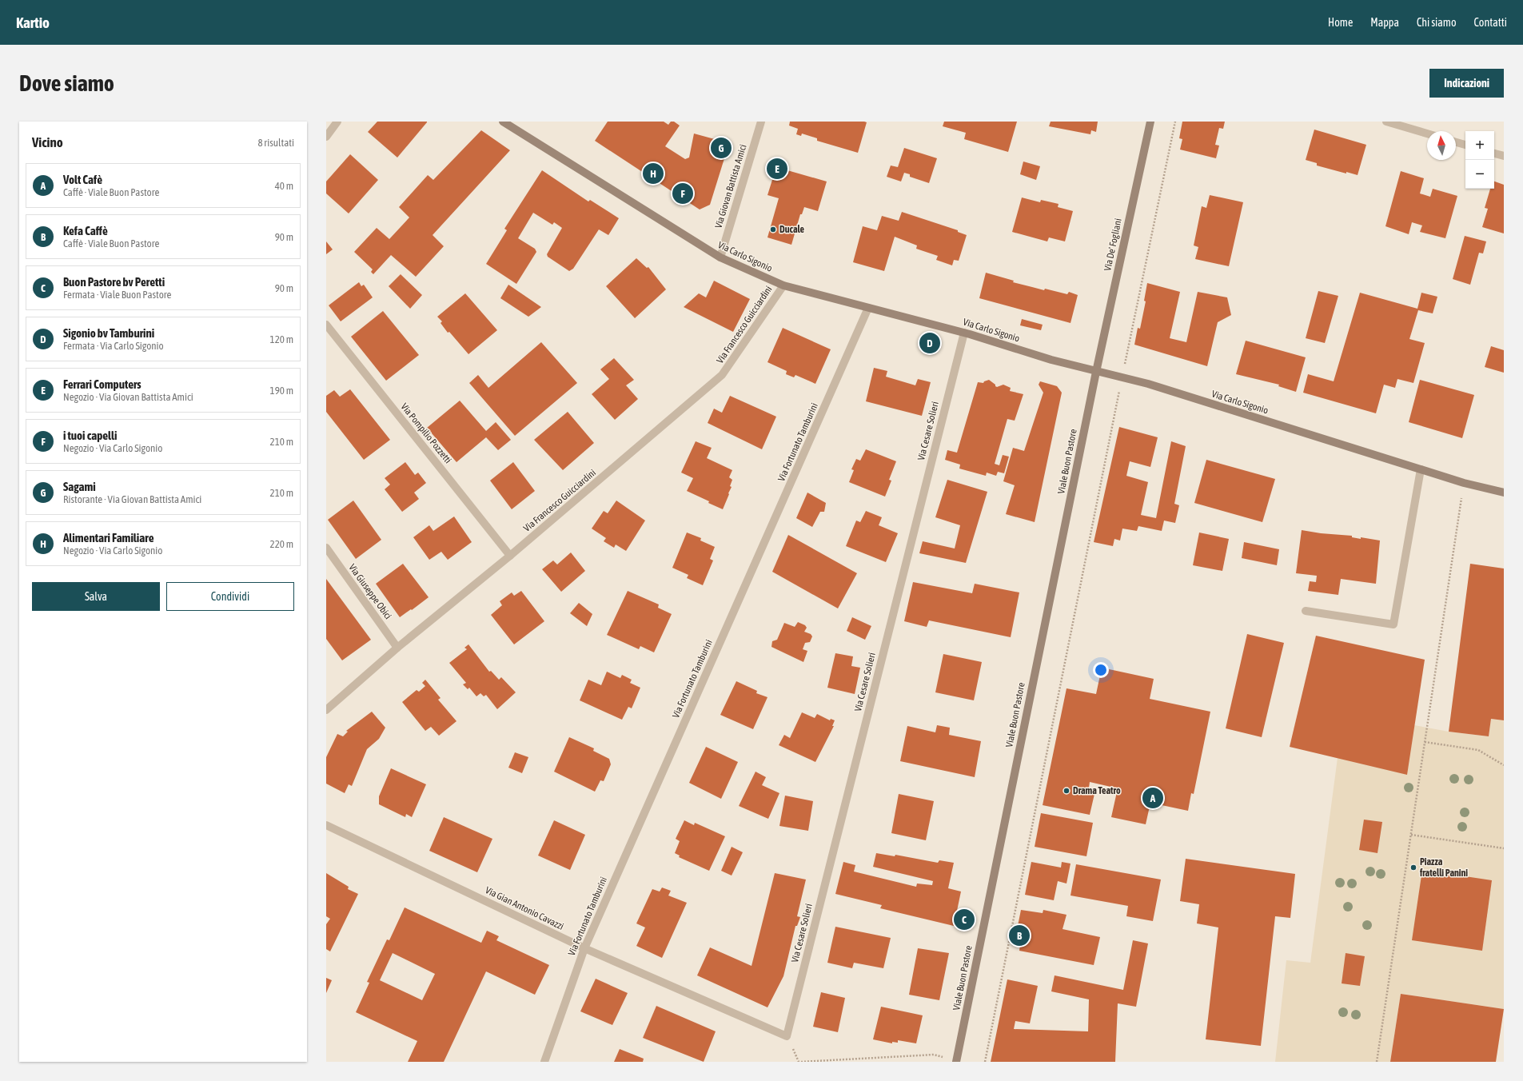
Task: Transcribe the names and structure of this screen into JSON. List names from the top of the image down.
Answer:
{
  "streets": {
    "street": [
      "Via Giovan Battista Amici",
      "Via De' Fogliani",
      "Via Carlo Sigonio",
      "Via Francesco Guicciardini",
      "Via Cesare Solieri",
      "Via Pompilio Pozzetti",
      "Via Fortunato Tamburini",
      "Viale Buon Pastore",
      "Via Giuseppe Obici",
      "Via Gian Antonio Cavazzi"
    ]
  },
  "crossings": [
    ["Via Giovan Battista Amici", "Via Carlo Sigonio"],
    ["Via De' Fogliani", "Via Carlo Sigonio"],
    ["Via De' Fogliani", "Viale Buon Pastore"],
    ["Via Carlo Sigonio", "Via Francesco Guicciardini"],
    ["Via Carlo Sigonio", "Via Cesare Solieri"],
    ["Via Carlo Sigonio", "Via Fortunato Tamburini"],
    ["Via Carlo Sigonio", "Viale Buon Pastore"],
    ["Via Francesco Guicciardini", "Via Pompilio Pozzetti"],
    ["Via Francesco Guicciardini", "Via Giuseppe Obici"],
    ["Via Cesare Solieri", "Via Gian Antonio Cavazzi"],
    ["Via Fortunato Tamburini", "Via Gian Antonio Cavazzi"]
  ],
  "places": ["Ducale", "Drama Teatro", "Piazza fratelli Panini"],
  "north": "top",
  "page": {
    "header": "Kartio",
    "nav": [
      "Home",
      "Mappa",
      "Chi siamo",
      "Contatti"
    ],
    "buttons": [
      "Indicazioni",
      ["Salva", "Condividi"]
    ],
    "title": "Dove siamo",
    "heading": ["Vicino", "8 risultati"],
    "map_buttons": ["+", "−"],
    "pins": [
      "G",
      "E",
      "H",
      "F",
      "D",
      "A",
      "C",
      "B"
    ],
    "list": [
      {
        "mark": "A",
        "name": "Volt Cafè",
        "note": "Caffè · Viale Buon Pastore",
        "value": "40 m"
      },
      {
        "mark": "B",
        "name": "Kefa Caffè",
        "note": "Caffè · Viale Buon Pastore",
        "value": "90 m"
      },
      {
        "mark": "C",
        "name": "Buon Pastore bv Peretti",
        "note": "Fermata · Viale Buon Pastore",
        "value": "90 m"
      },
      {
        "mark": "D",
        "name": "Sigonio bv Tamburini",
        "note": "Fermata · Via Carlo Sigonio",
        "value": "120 m"
      },
      {
        "mark": "E",
        "name": "Ferrari Computers",
        "note": "Negozio · Via Giovan Battista Amici",
        "value": "190 m"
      },
      {
        "mark": "F",
        "name": "i tuoi capelli",
        "note": "Negozio · Via Carlo Sigonio",
        "value": "210 m"
      },
      {
        "mark": "G",
        "name": "Sagami",
        "note": "Ristorante · Via Giovan Battista Amici",
        "value": "210 m"
      },
      {
        "mark": "H",
        "name": "Alimentari Familiare",
        "note": "Negozio · Via Carlo Sigonio",
        "value": "220 m"
      }
    ]
  }
}
